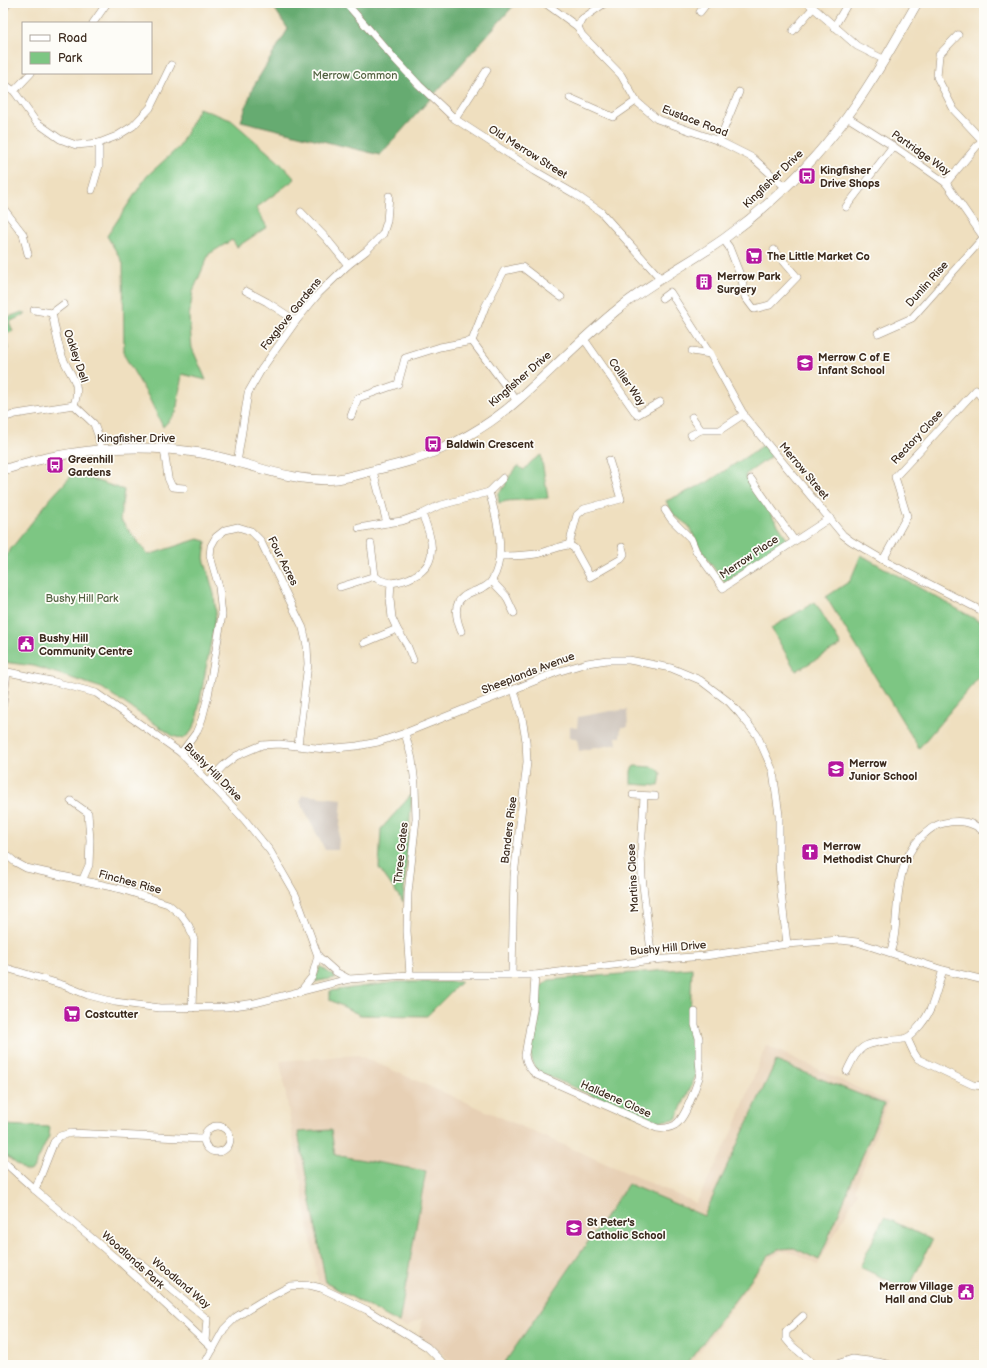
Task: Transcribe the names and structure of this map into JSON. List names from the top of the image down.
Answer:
{
  "streets": {
    "street": [
      "Eustace Road",
      "Old Merrow Street",
      "Partridge Way",
      "Kingfisher Drive",
      "Dunlin Rise",
      "Foxglove Gardens",
      "Oakley Dell",
      "Collier Way",
      "Rectory Close",
      "Merrow Street",
      "Merrow Place",
      "Four Acres",
      "Sheeplands Avenue",
      "Bushy Hill Drive",
      "Banders Rise",
      "Three Gates",
      "Martins Close",
      "Finches Rise",
      "Halldene Close",
      "Woodlands Park",
      "Woodland Way"
    ]
  },
  "crossings": [
    ["Eustace Road", "Kingfisher Drive"],
    ["Old Merrow Street", "Kingfisher Drive"],
    ["Partridge Way", "Kingfisher Drive"],
    ["Partridge Way", "Dunlin Rise"],
    ["Kingfisher Drive", "Foxglove Gardens"],
    ["Kingfisher Drive", "Collier Way"],
    ["Rectory Close", "Merrow Street"],
    ["Merrow Street", "Merrow Place"],
    ["Four Acres", "Sheeplands Avenue"],
    ["Four Acres", "Bushy Hill Drive"],
    ["Sheeplands Avenue", "Bushy Hill Drive"],
    ["Sheeplands Avenue", "Banders Rise"],
    ["Sheeplands Avenue", "Three Gates"],
    ["Bushy Hill Drive", "Banders Rise"],
    ["Bushy Hill Drive", "Three Gates"],
    ["Bushy Hill Drive", "Martins Close"],
    ["Bushy Hill Drive", "Finches Rise"],
    ["Bushy Hill Drive", "Halldene Close"],
    ["Woodlands Park", "Woodland Way"]
  ],
  "parks": ["Merrow Common", "Bushy Hill Park"],
  "places": {
    "bus stop": ["Kingfisher Drive Shops", "Baldwin Crescent", "Greenhill Gardens"],
    "supermarket": ["The Little Market Co", "Costcutter"],
    "building": ["Merrow Park Surgery"],
    "school or university": ["Merrow C of E Infant School", "Merrow Junior School", "St Peter's Catholic School"],
    "public building": ["Bushy Hill Community Centre", "Merrow Village Hall and Club"],
    "church": ["Merrow Methodist Church"]
  },
  "legend": ["Road", "Park"]
}
